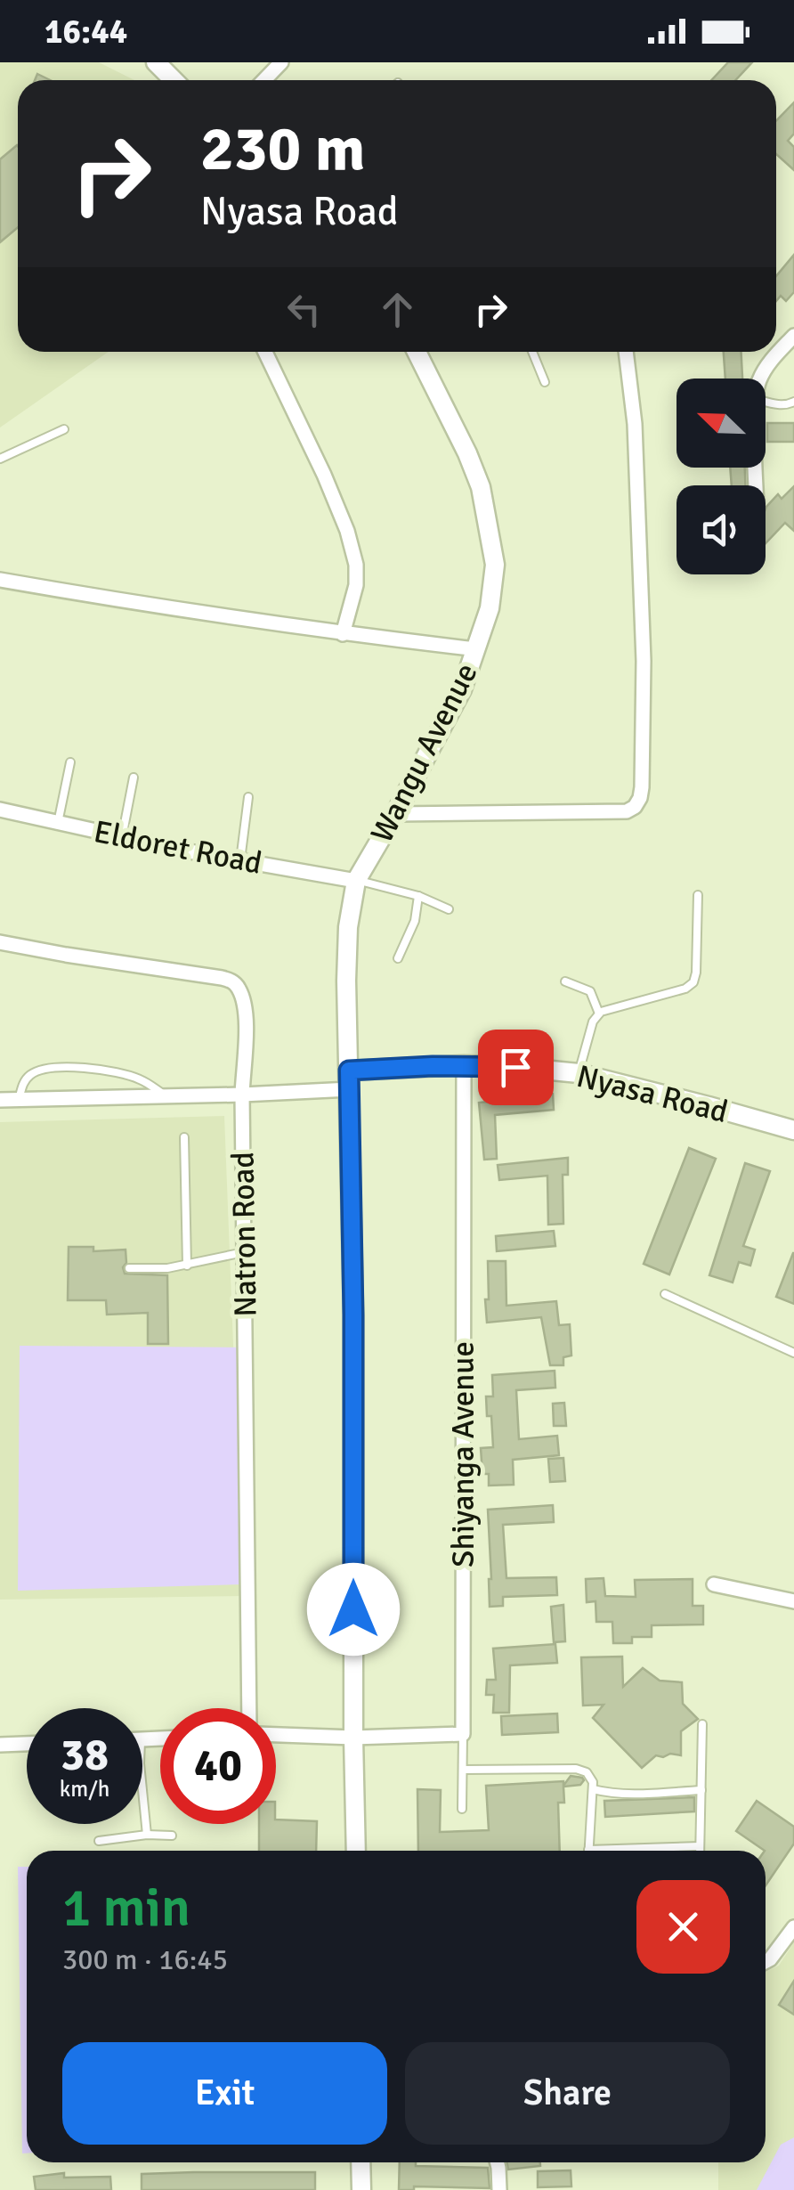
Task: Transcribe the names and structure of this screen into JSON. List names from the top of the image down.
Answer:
{
  "streets": {
    "street": [
      "Wangu Avenue",
      "Eldoret Road",
      "Nyasa Road",
      "Natron Road",
      "Shiyanga Avenue"
    ]
  },
  "crossings": [
    ["Wangu Avenue", "Eldoret Road"],
    ["Wangu Avenue", "Nyasa Road"],
    ["Nyasa Road", "Shiyanga Avenue"]
  ],
  "north": "top left",
  "page": {
    "status": "16:44",
    "turn": ["230 m", "Nyasa Road"],
    "speed": "38 km/h",
    "limit": "40",
    "heading": ["1 min", "300 m · 16:45"],
    "buttons": ["Exit", "Share"]
  }
}
